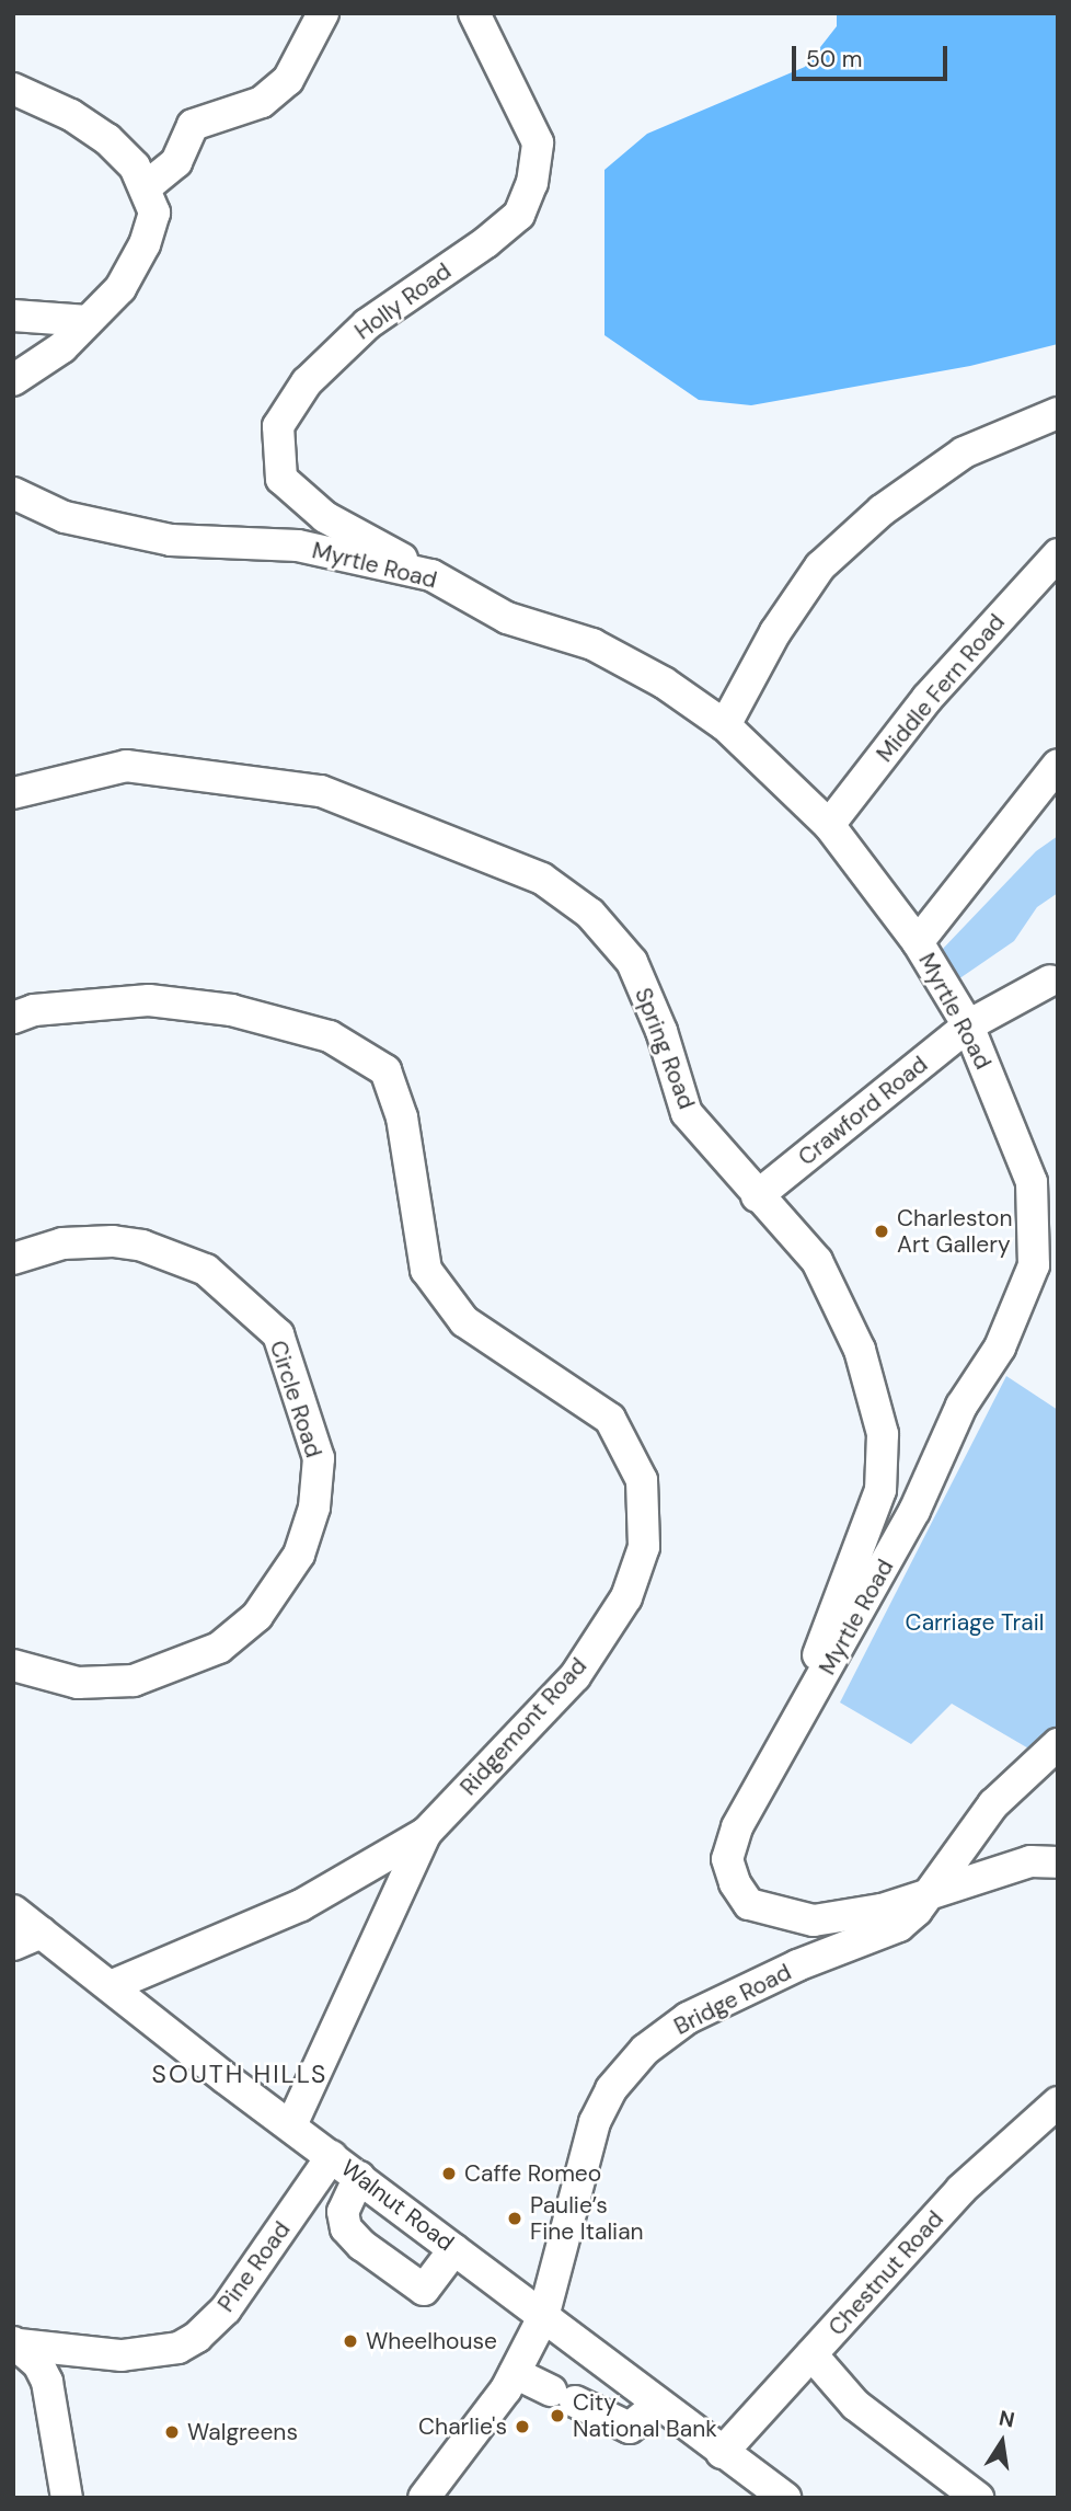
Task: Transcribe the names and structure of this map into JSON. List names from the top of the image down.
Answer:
{
  "streets": {
    "street": [
      "Holly Road",
      "Myrtle Road",
      "Middle Fern Road",
      "Spring Road",
      "Crawford Road",
      "Circle Road",
      "Ridgemont Road",
      "Bridge Road",
      "Walnut Road",
      "Pine Road",
      "Chestnut Road"
    ]
  },
  "crossings": [
    ["Holly Road", "Myrtle Road"],
    ["Myrtle Road", "Middle Fern Road"],
    ["Myrtle Road", "Spring Road"],
    ["Myrtle Road", "Crawford Road"],
    ["Myrtle Road", "Bridge Road"],
    ["Spring Road", "Crawford Road"],
    ["Ridgemont Road", "Walnut Road"],
    ["Bridge Road", "Walnut Road"],
    ["Walnut Road", "Pine Road"],
    ["Walnut Road", "Chestnut Road"]
  ],
  "districts": ["SOUTH HILLS"],
  "parks": ["Carriage Trail"],
  "places": [
    "Charleston Art Gallery",
    "Caffe Romeo",
    "Paulie’s Fine Italian",
    "Wheelhouse",
    "City National Bank",
    "Charlie's",
    "Walgreens"
  ],
  "scale_bar": "50 m",
  "north": "top"
}
